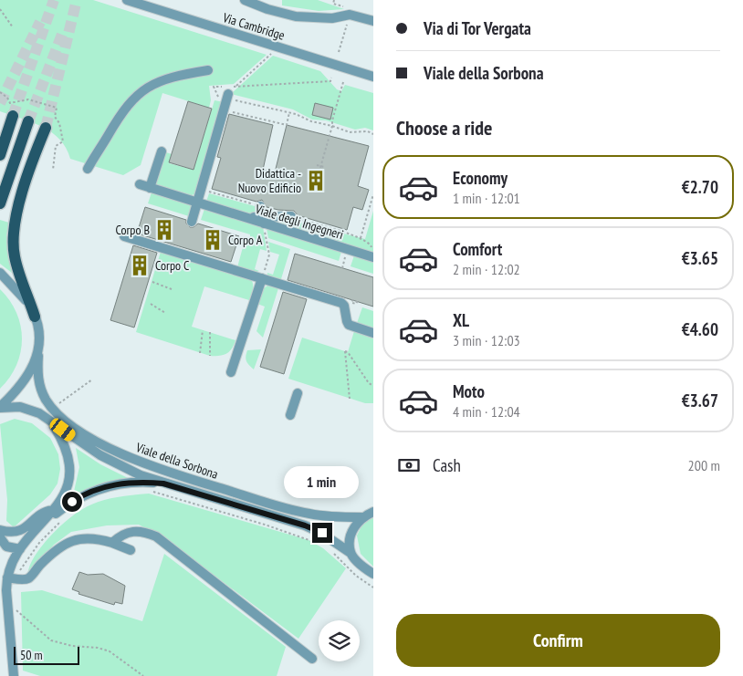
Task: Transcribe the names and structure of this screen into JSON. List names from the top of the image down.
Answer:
{
  "streets": {
    "street": ["Via Cambridge", "Viale degli Ingegneri", "Viale della Sorbona"]
  },
  "places": {
    "building": [
      "Didattica - Nuovo Edificio",
      "Corpo B",
      "Corpo A",
      "Corpo C"
    ]
  },
  "scale_bar": "50 m",
  "page": {
    "banner": ["Via di Tor Vergata", "Viale della Sorbona"],
    "heading": "Choose a ride",
    "list": [
      {
        "name": "Economy",
        "note": "1 min · 12:01",
        "value": "€2.70"
      },
      {
        "name": "Comfort",
        "note": "2 min · 12:02",
        "value": "€3.65"
      },
      {
        "name": "XL",
        "note": "3 min · 12:03",
        "value": "€4.60"
      },
      {
        "name": "Moto",
        "note": "4 min · 12:04",
        "value": "€3.67"
      }
    ],
    "pay": ["Cash", "200 m"],
    "bubble": "1 min",
    "buttons": "Confirm",
    "scale": "50 m"
  }
}
